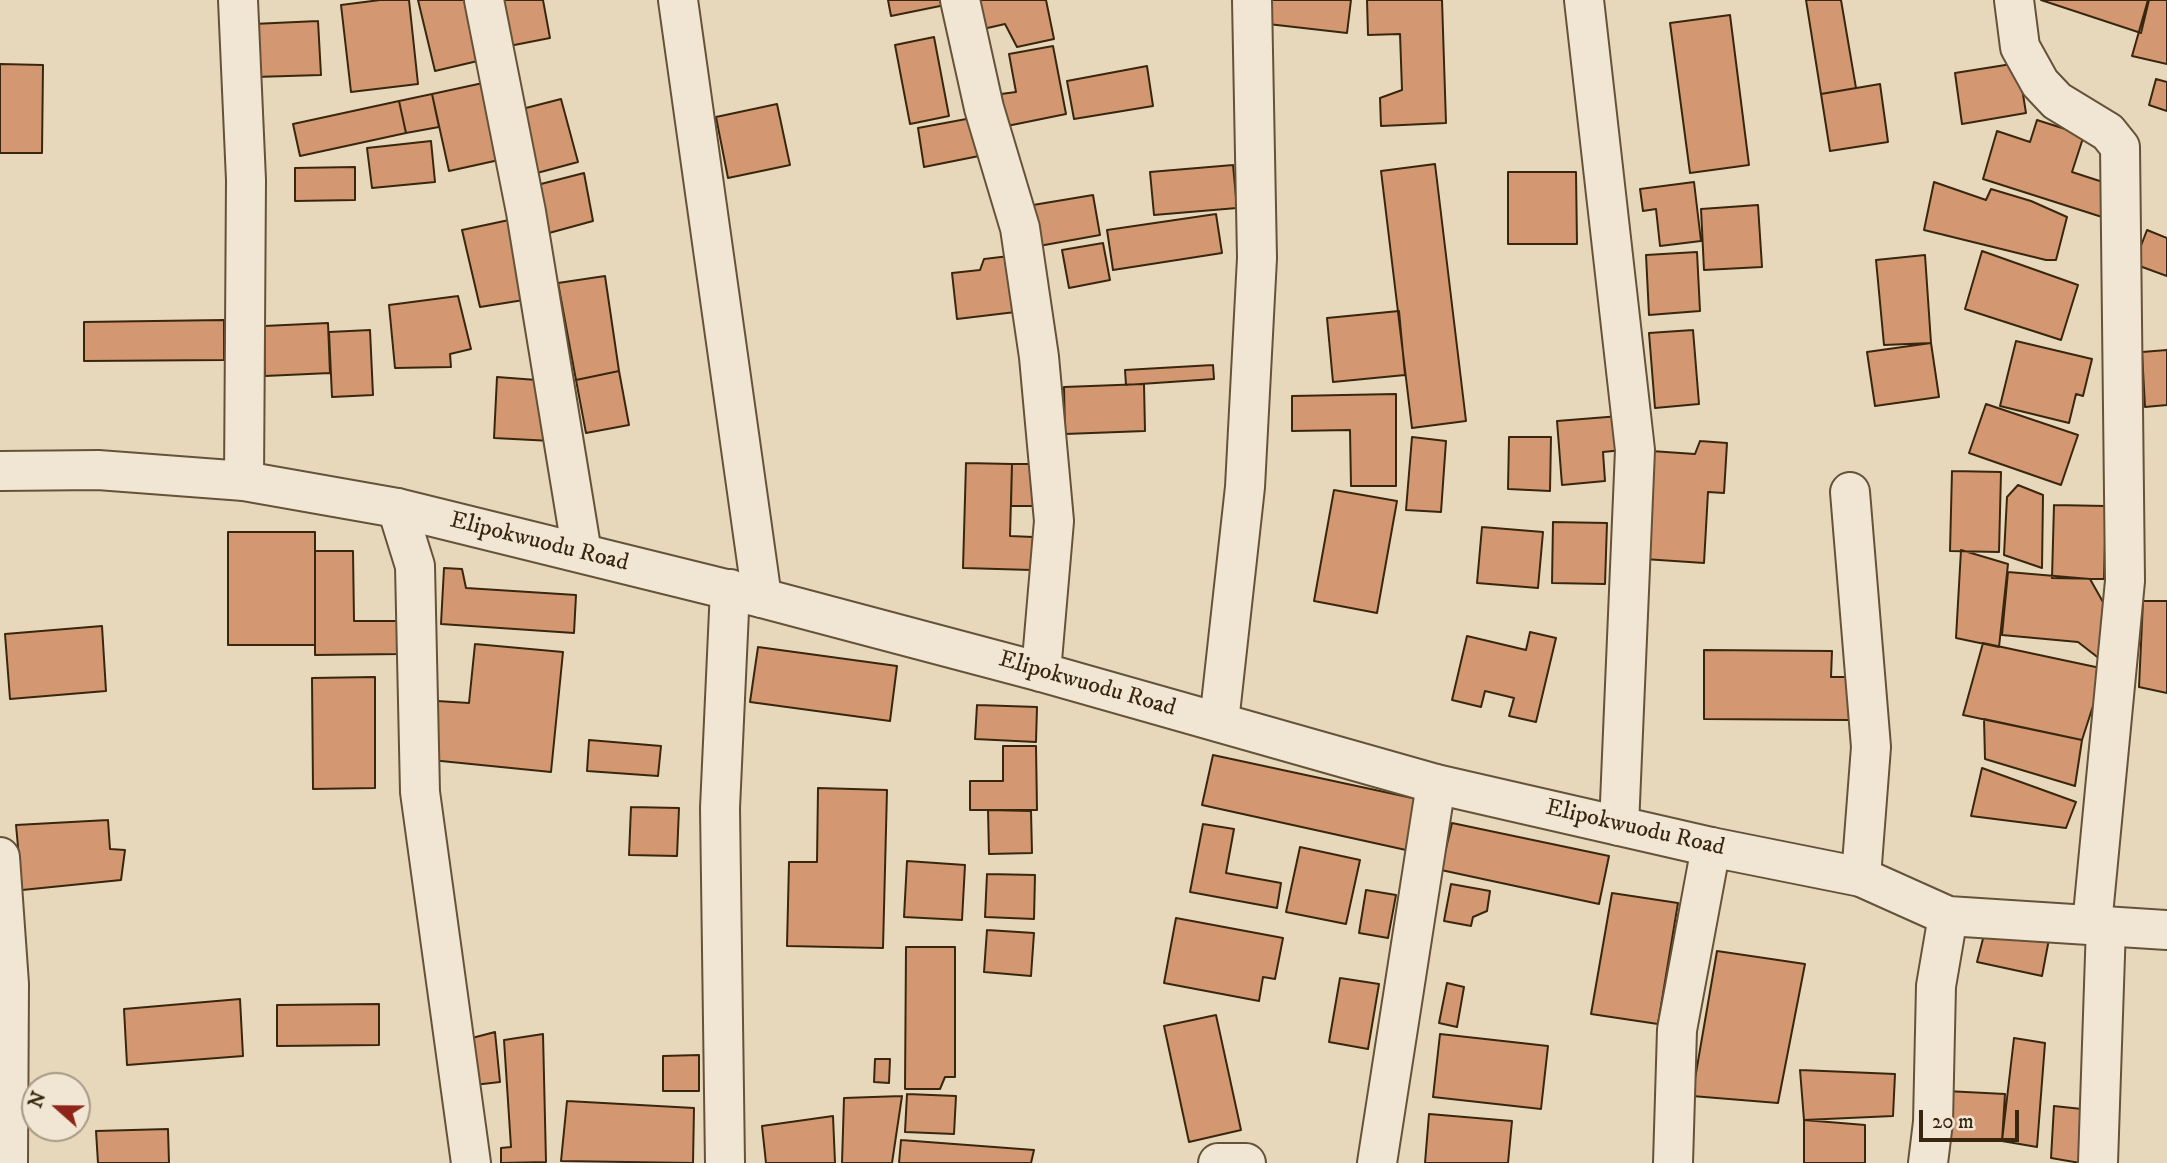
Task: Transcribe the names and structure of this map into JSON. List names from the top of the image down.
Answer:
{
  "streets": {
    "street": ["Elipokwuodu Road"]
  },
  "scale_bar": "20 m",
  "north": "left"
}
